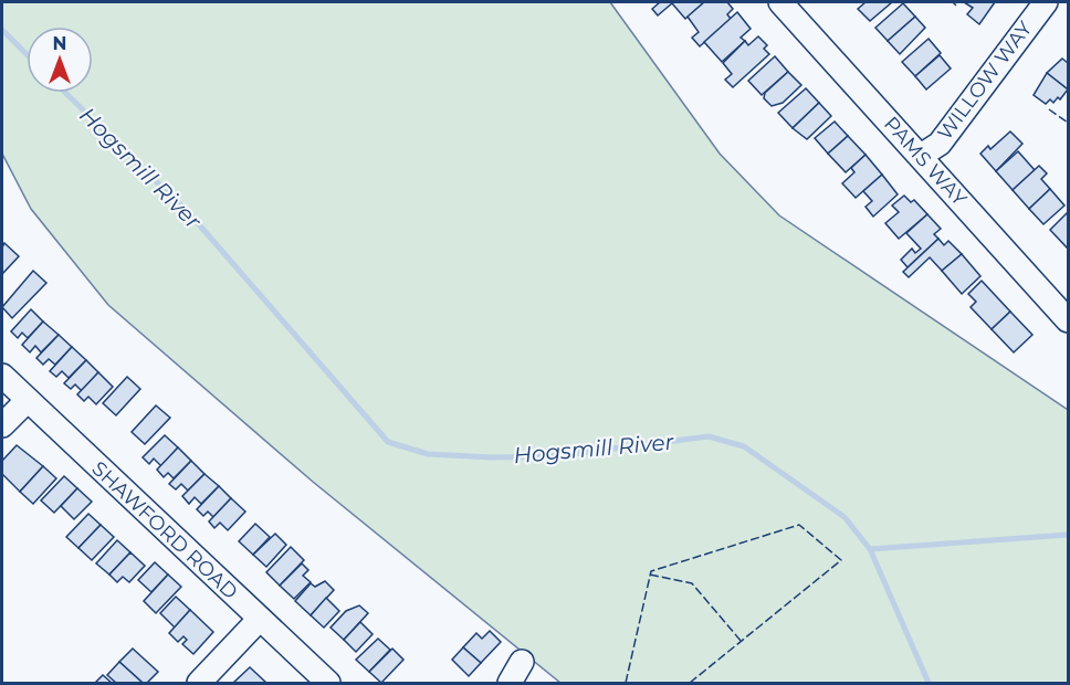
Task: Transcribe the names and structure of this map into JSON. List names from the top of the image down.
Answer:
{
  "streets": {
    "street": ["WILLOW WAY", "PAMS WAY", "SHAWFORD ROAD"]
  },
  "crossings": [
    ["WILLOW WAY", "PAMS WAY"]
  ],
  "water": ["Hogsmill River"],
  "north": "top"
}
